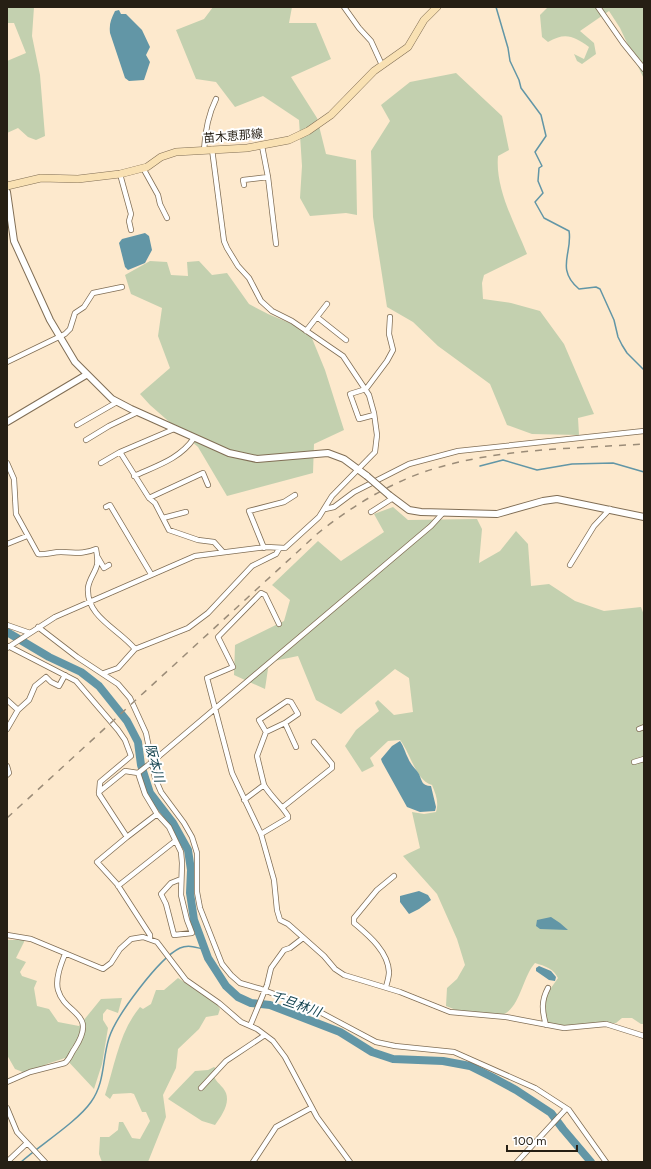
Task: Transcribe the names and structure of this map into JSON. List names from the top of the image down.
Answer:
{
  "streets": {
    "main road": ["苗木恵那線"]
  },
  "water": ["阪本川", "千旦林川"],
  "scale_bar": "100 m"
}
